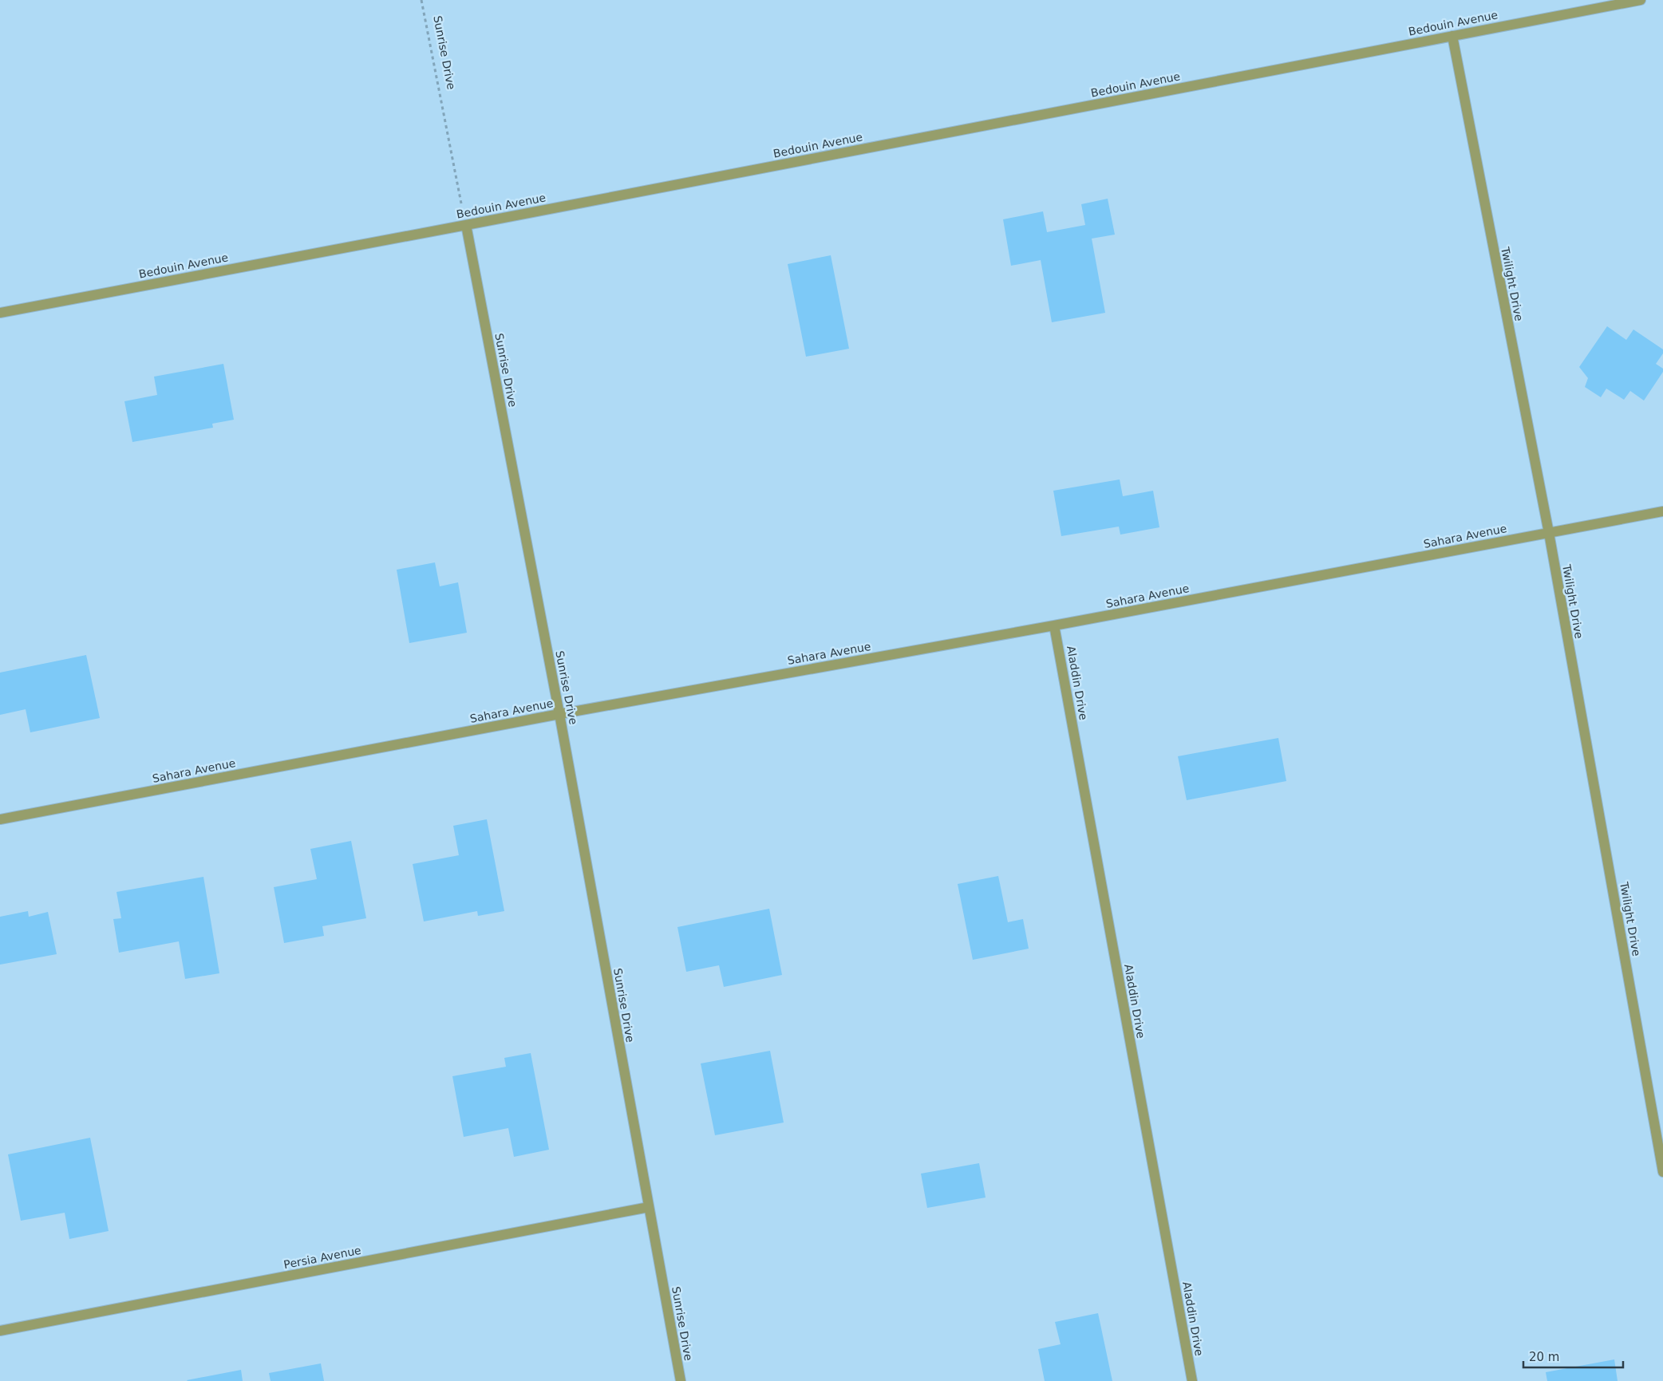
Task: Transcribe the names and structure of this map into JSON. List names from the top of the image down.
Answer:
{
  "streets": {
    "street": [
      "Bedouin Avenue",
      "Sunrise Drive",
      "Twilight Drive",
      "Sahara Avenue",
      "Aladdin Drive",
      "Persia Avenue"
    ]
  },
  "crossings": [
    ["Bedouin Avenue", "Sunrise Drive"],
    ["Bedouin Avenue", "Twilight Drive"],
    ["Sunrise Drive", "Sahara Avenue"],
    ["Sunrise Drive", "Persia Avenue"],
    ["Twilight Drive", "Sahara Avenue"],
    ["Sahara Avenue", "Aladdin Drive"]
  ],
  "scale_bar": "20 m"
}
